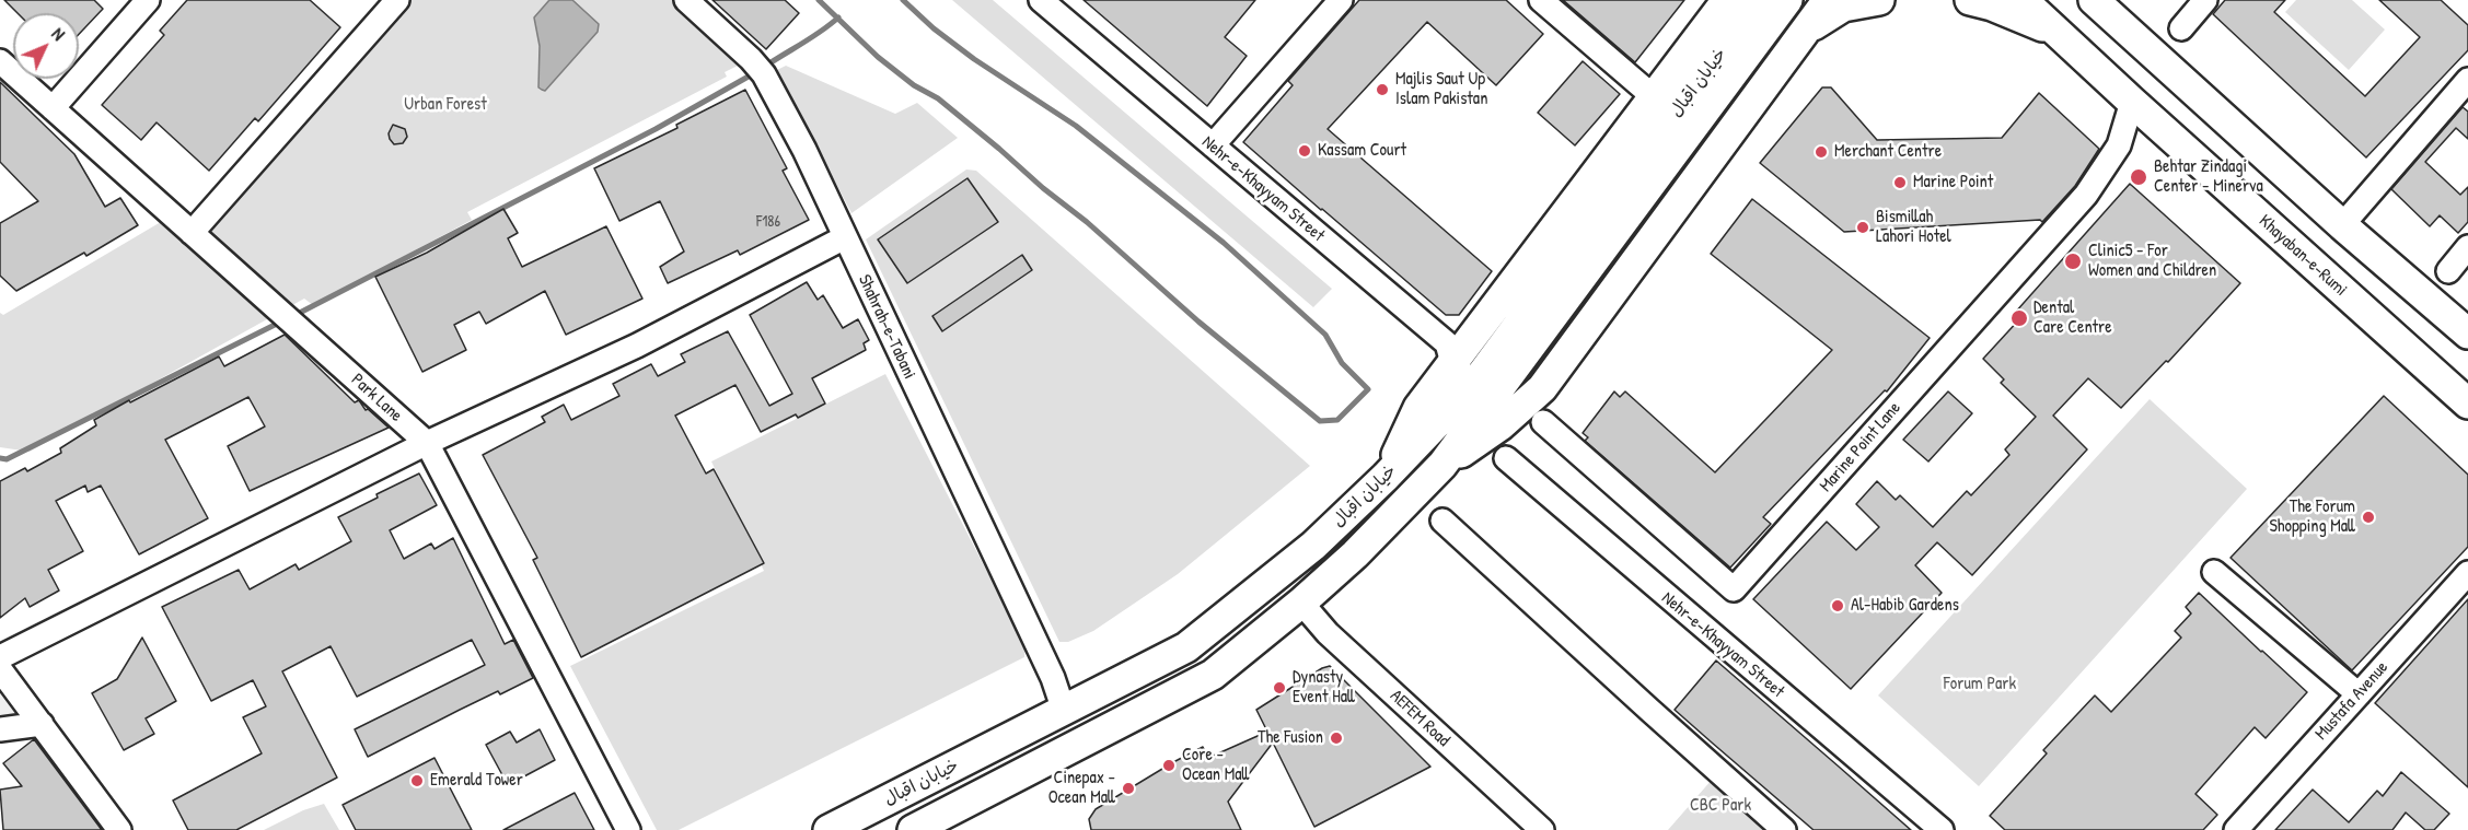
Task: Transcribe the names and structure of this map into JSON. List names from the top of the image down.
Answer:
{
  "streets": {
    "main road": ["خیابان اقبال", "Khayaban-e-Rumi"],
    "street": [
      "Nehr-e-Khayyam Street",
      "Shahrah-e-Tabani",
      "Park Lane",
      "Marine Point Lane",
      "Mustafa Avenue",
      "AEFEM Road"
    ]
  },
  "crossings": [
    ["خیابان اقبال", "Nehr-e-Khayyam Street"],
    ["خیابان اقبال", "Shahrah-e-Tabani"],
    ["خیابان اقبال", "AEFEM Road"],
    ["Khayaban-e-Rumi", "Marine Point Lane"]
  ],
  "parks": ["Urban Forest", "Forum Park", "CBC Park"],
  "places": [
    "Majlis Saut Up Islam Pakistan",
    "Kassam Court",
    "Merchant Centre",
    "Behtar Zindagi Center - Minerva",
    "Marine Point",
    "Bismillah Lahori Hotel",
    "Clinic5 - For Women and Children",
    "Dental Care Centre",
    "The Forum Shopping Mall",
    "Al-Habib Gardens",
    "Dynasty Event Hall",
    "The Fusion",
    "Core - Ocean Mall",
    "Emerald Tower",
    "Cinepax - Ocean Mall"
  ],
  "house_numbers": ["F186"],
  "north": "top right"
}
